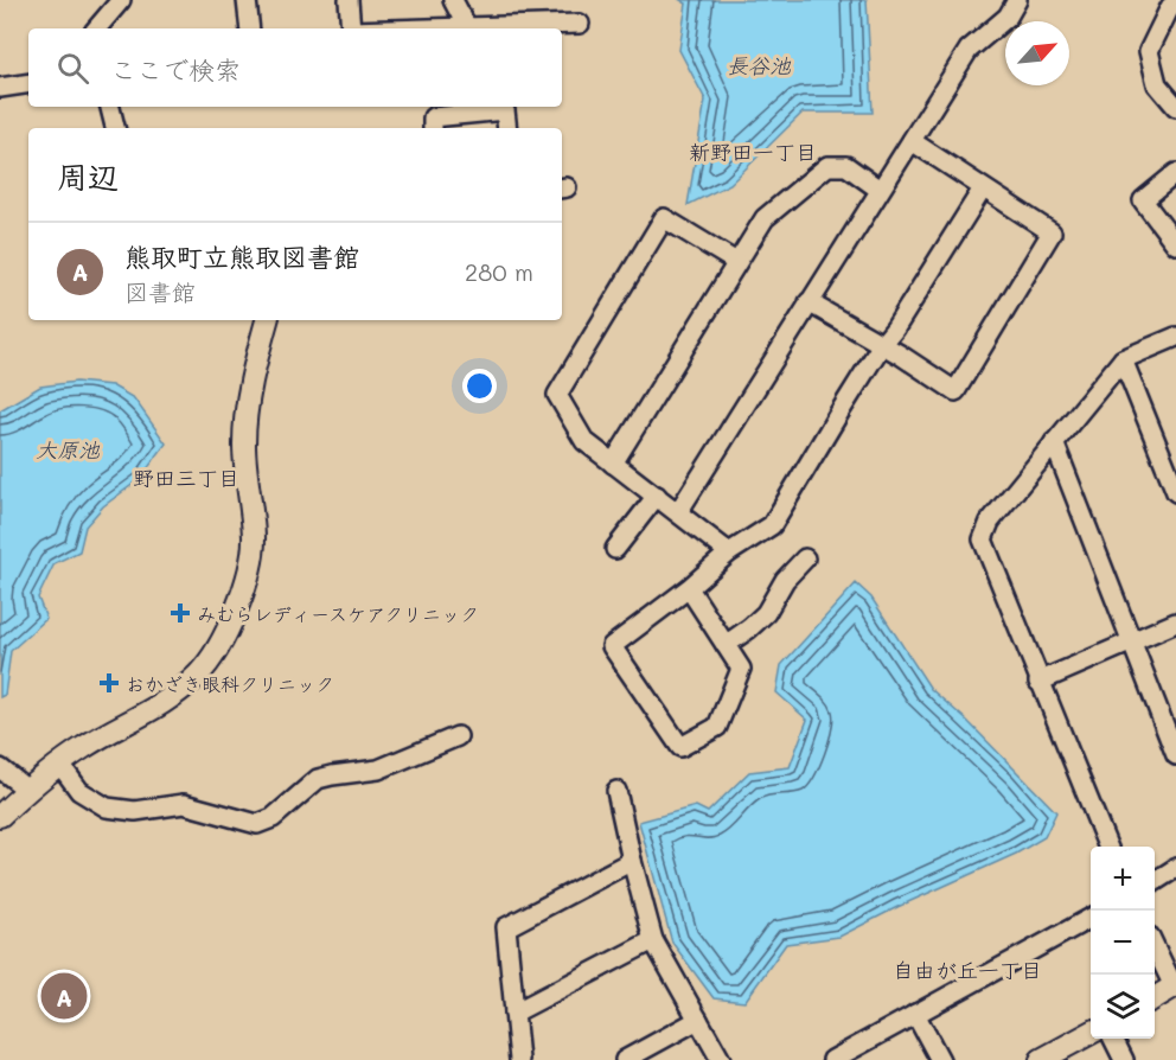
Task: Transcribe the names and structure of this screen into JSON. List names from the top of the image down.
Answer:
{
  "districts": ["新野田一丁目", "野田三丁目", "自由が丘一丁目"],
  "water": ["長谷池", "大原池"],
  "places": {
    "health": ["みむらレディースケアクリニック", "おかざき眼科クリニック"]
  },
  "north": "top right",
  "page": {
    "search": "ここで検索",
    "heading": "周辺",
    "list": [
      {
        "mark": "A",
        "name": "熊取町立熊取図書館",
        "note": "図書館",
        "value": "280 m"
      }
    ],
    "map_buttons": ["+", "−"],
    "pins": "A"
  }
}
